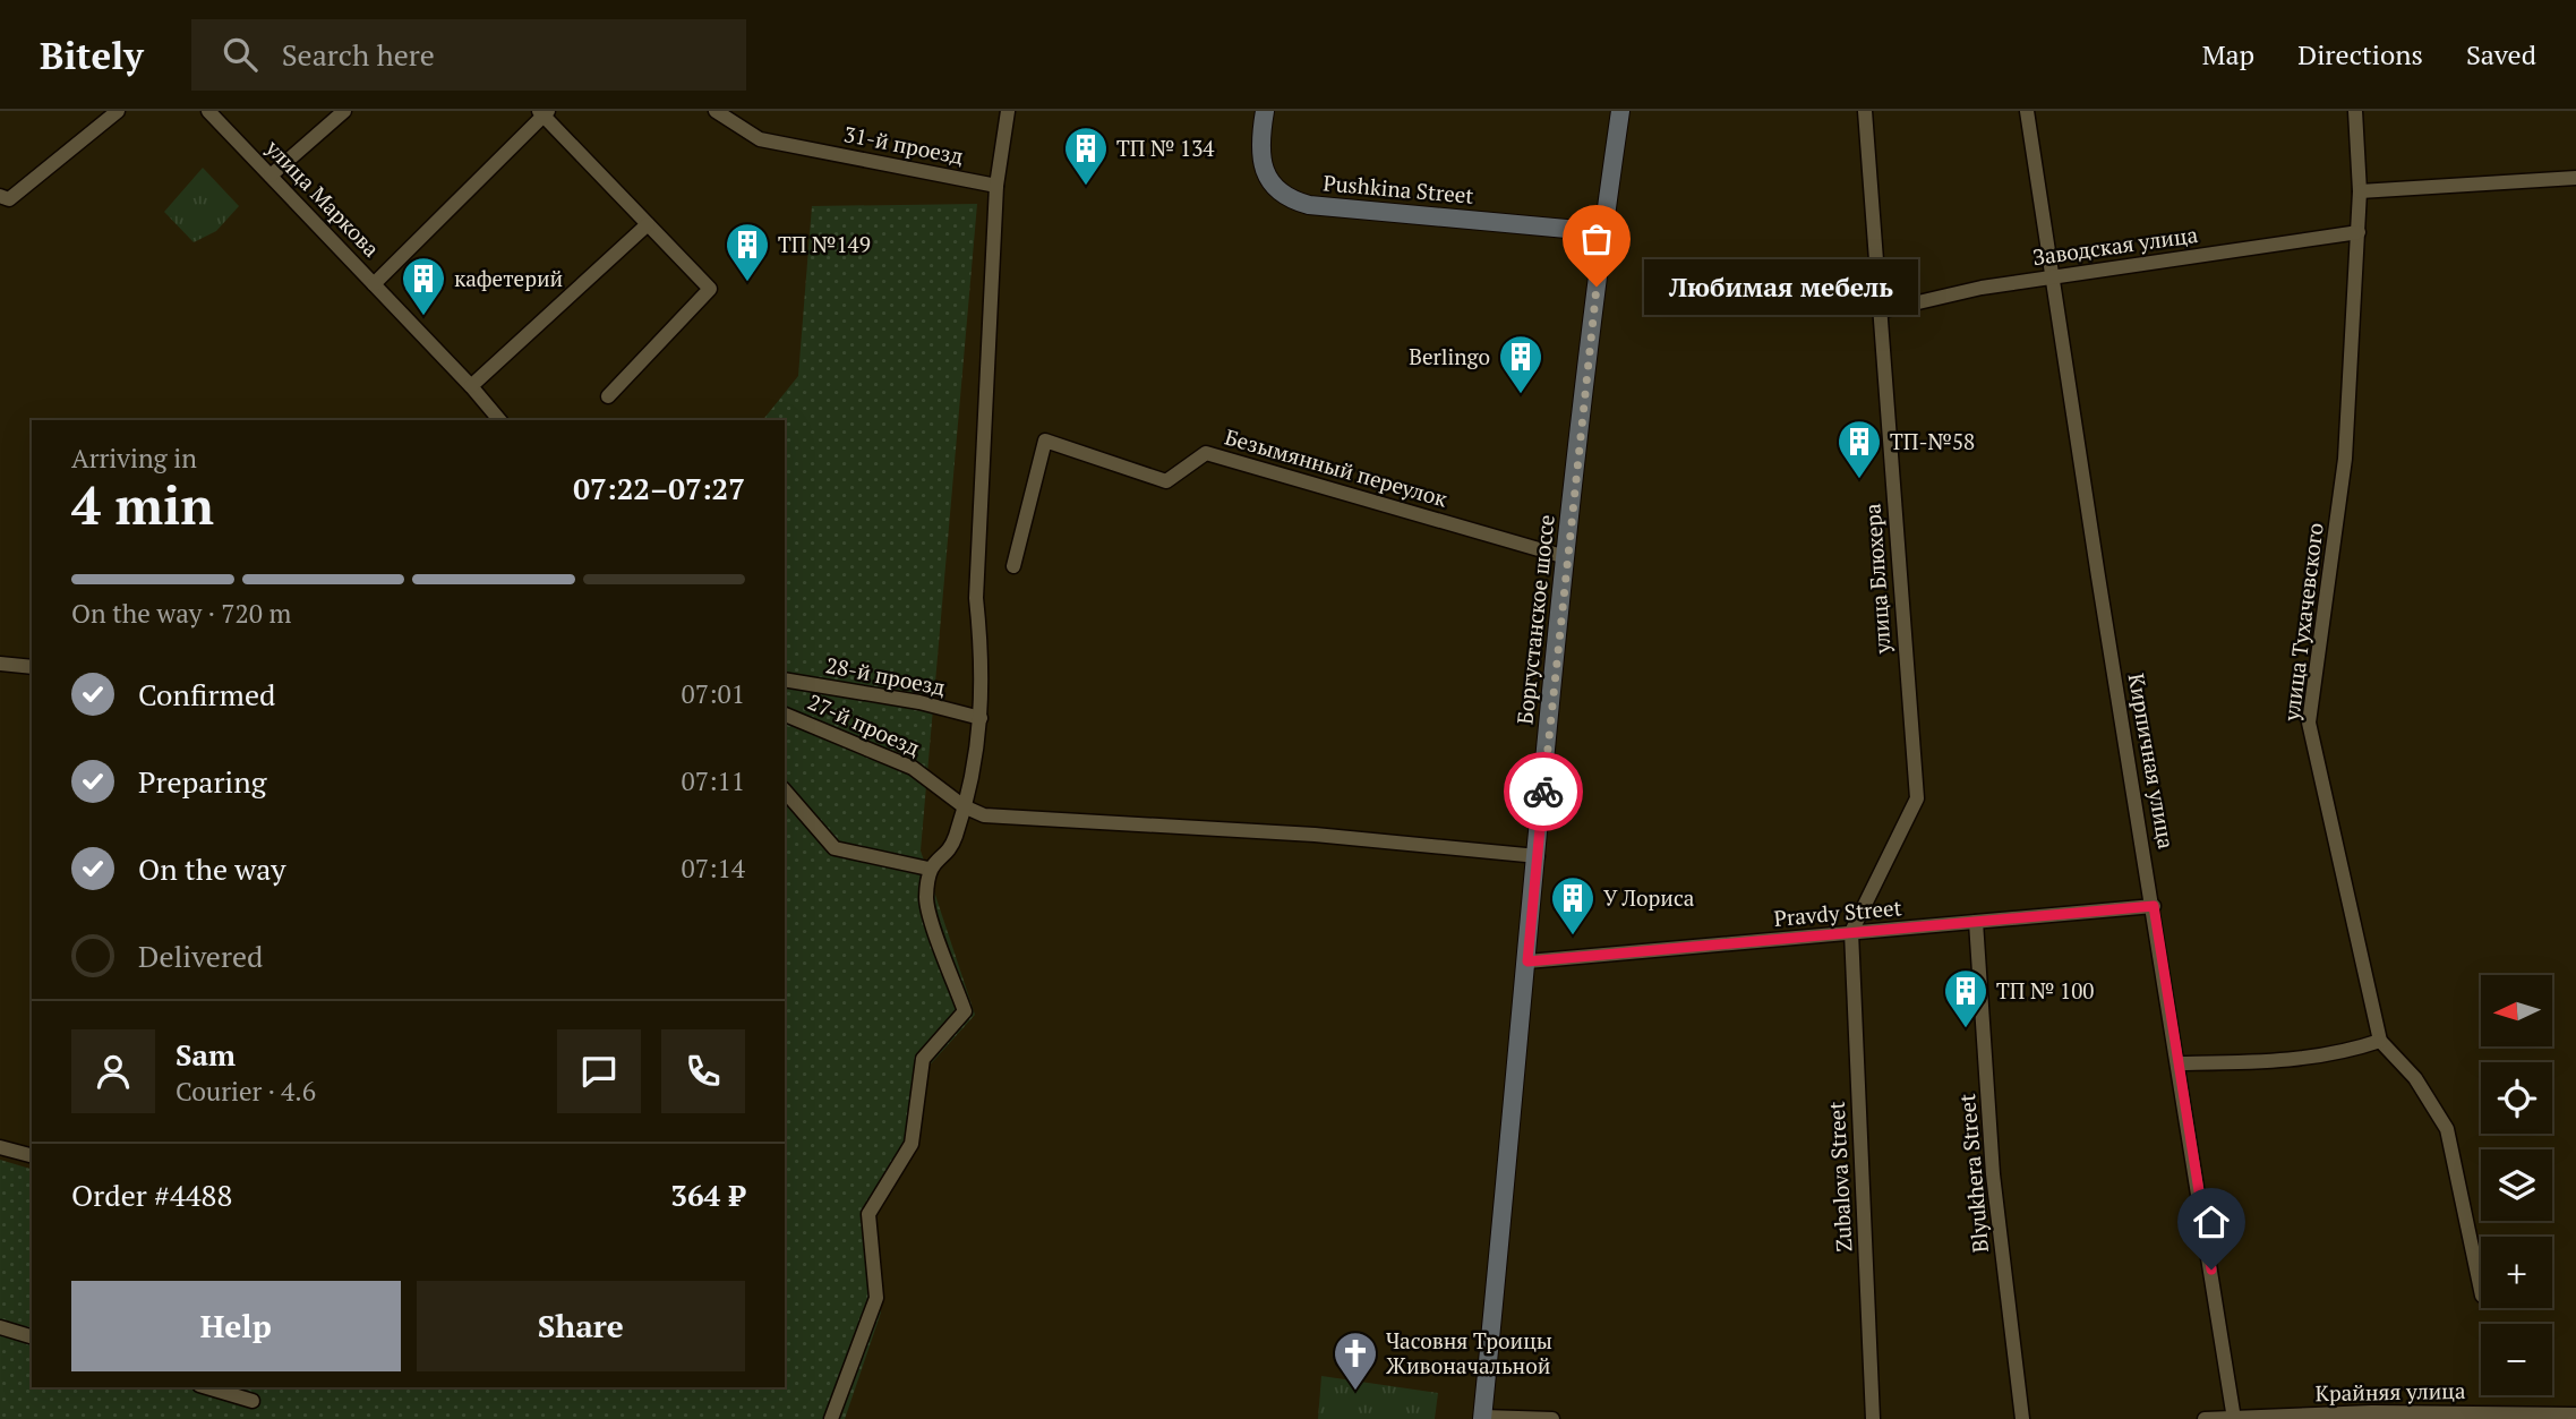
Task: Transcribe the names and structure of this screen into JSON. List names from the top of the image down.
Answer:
{
  "streets": {
    "street": [
      "31-й проезд",
      "Pushkina Street",
      "улица Маркова",
      "Заводская улица",
      "Безымянный переулок",
      "улица Блюхера",
      "Боргустанское шоссе",
      "улица Тухачевского",
      "28-й проезд",
      "27-й проезд",
      "Кирпичная улица",
      "Pravdy Street",
      "Blyukhera Street",
      "Zubalova Street",
      "Крайняя улица"
    ]
  },
  "crossings": [
    ["Pushkina Street", "Боргустанское шоссе"],
    ["Заводская улица", "улица Блюхера"],
    ["Заводская улица", "улица Тухачевского"],
    ["Заводская улица", "Кирпичная улица"],
    ["Безымянный переулок", "Боргустанское шоссе"],
    ["улица Блюхера", "Pravdy Street"],
    ["улица Блюхера", "Zubalova Street"],
    ["Боргустанское шоссе", "Pravdy Street"],
    ["Кирпичная улица", "Pravdy Street"],
    ["Кирпичная улица", "Крайняя улица"],
    ["Pravdy Street", "Blyukhera Street"],
    ["Pravdy Street", "Zubalova Street"]
  ],
  "places": {
    "building": [
      "ТП № 134",
      "ТП №149",
      "кафетерий",
      "Berlingo",
      "ТП-№58",
      "У Лориса",
      "ТП № 100"
    ],
    "other": ["Любимая мебель"],
    "church": ["Часовня Троицы Живоначальной"]
  },
  "north": "left",
  "page": {
    "header": "Bitely",
    "search": "Search here",
    "nav": ["Map", "Directions", "Saved"],
    "bubble": "Любимая мебель",
    "heading": ["4 min", "Arriving in", "07:22–07:27"],
    "panel": [
      "Sam",
      "Courier · 4.6",
      "Order #4488",
      "364 ₽"
    ],
    "bar": "On the way · 720 m",
    "list": [
      ["Confirmed", "07:01"],
      ["Preparing", "07:11"],
      ["On the way", "07:14"],
      "Delivered"
    ],
    "map_buttons": ["+", "−"],
    "buttons": ["Help", "Share"]
  }
}
